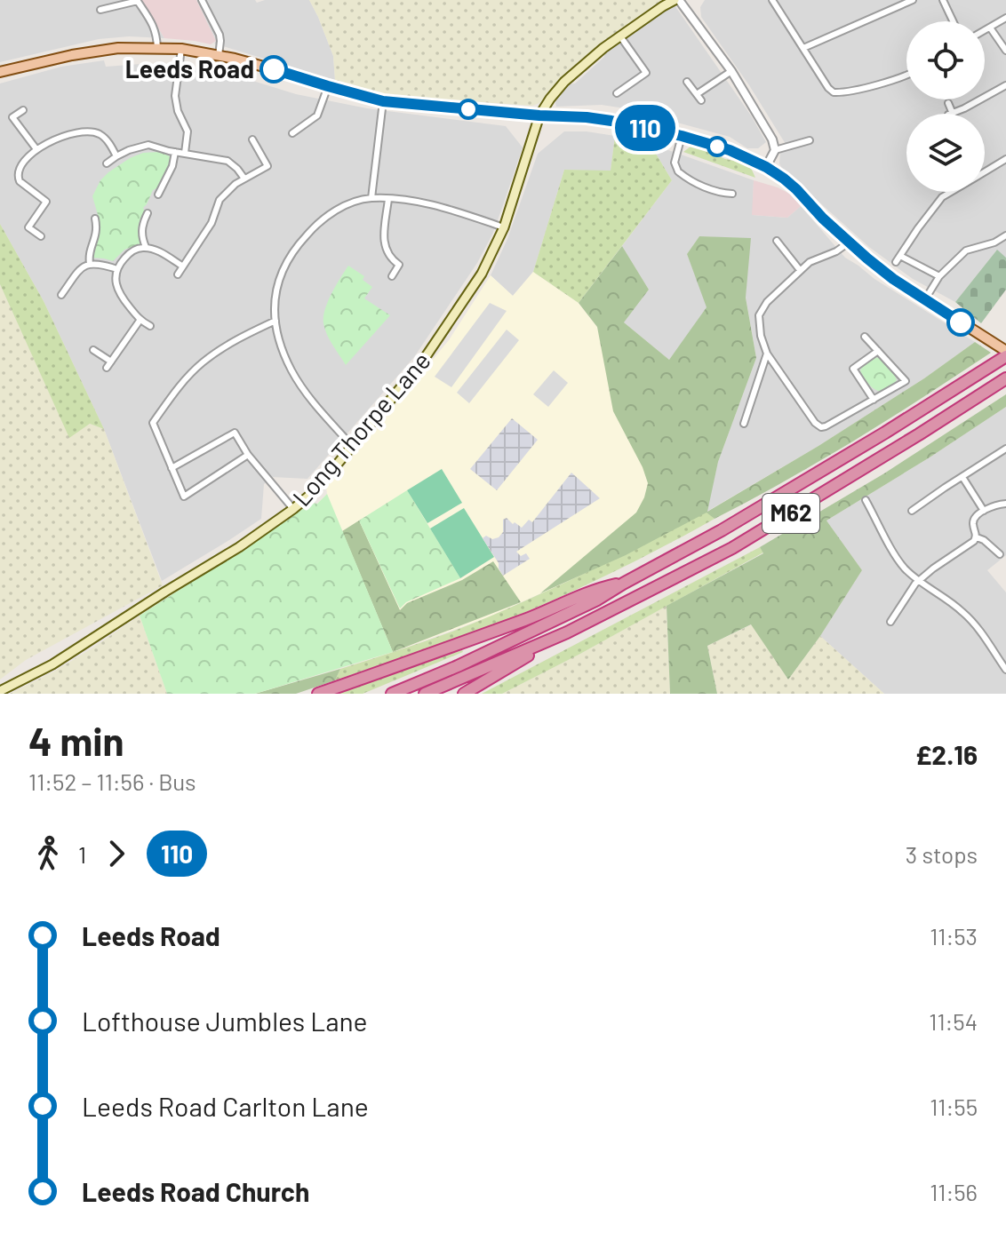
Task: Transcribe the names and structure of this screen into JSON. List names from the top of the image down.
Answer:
{
  "streets": {
    "highway": ["M62"],
    "main road": ["Long Thorpe Lane"]
  },
  "places": ["Leeds Road"],
  "lines": ["bus line 110"],
  "page": {
    "on_map": "110",
    "heading": ["4 min", "11:52 – 11:56 · Bus", "£2.16"],
    "legs": ["1", "110", "3 stops"],
    "list": [
      {
        "name": "Leeds Road",
        "value": "11:53"
      },
      {
        "name": "Lofthouse Jumbles Lane",
        "value": "11:54"
      },
      {
        "name": "Leeds Road Carlton Lane",
        "value": "11:55"
      },
      {
        "name": "Leeds Road Church",
        "value": "11:56"
      }
    ]
  }
}
